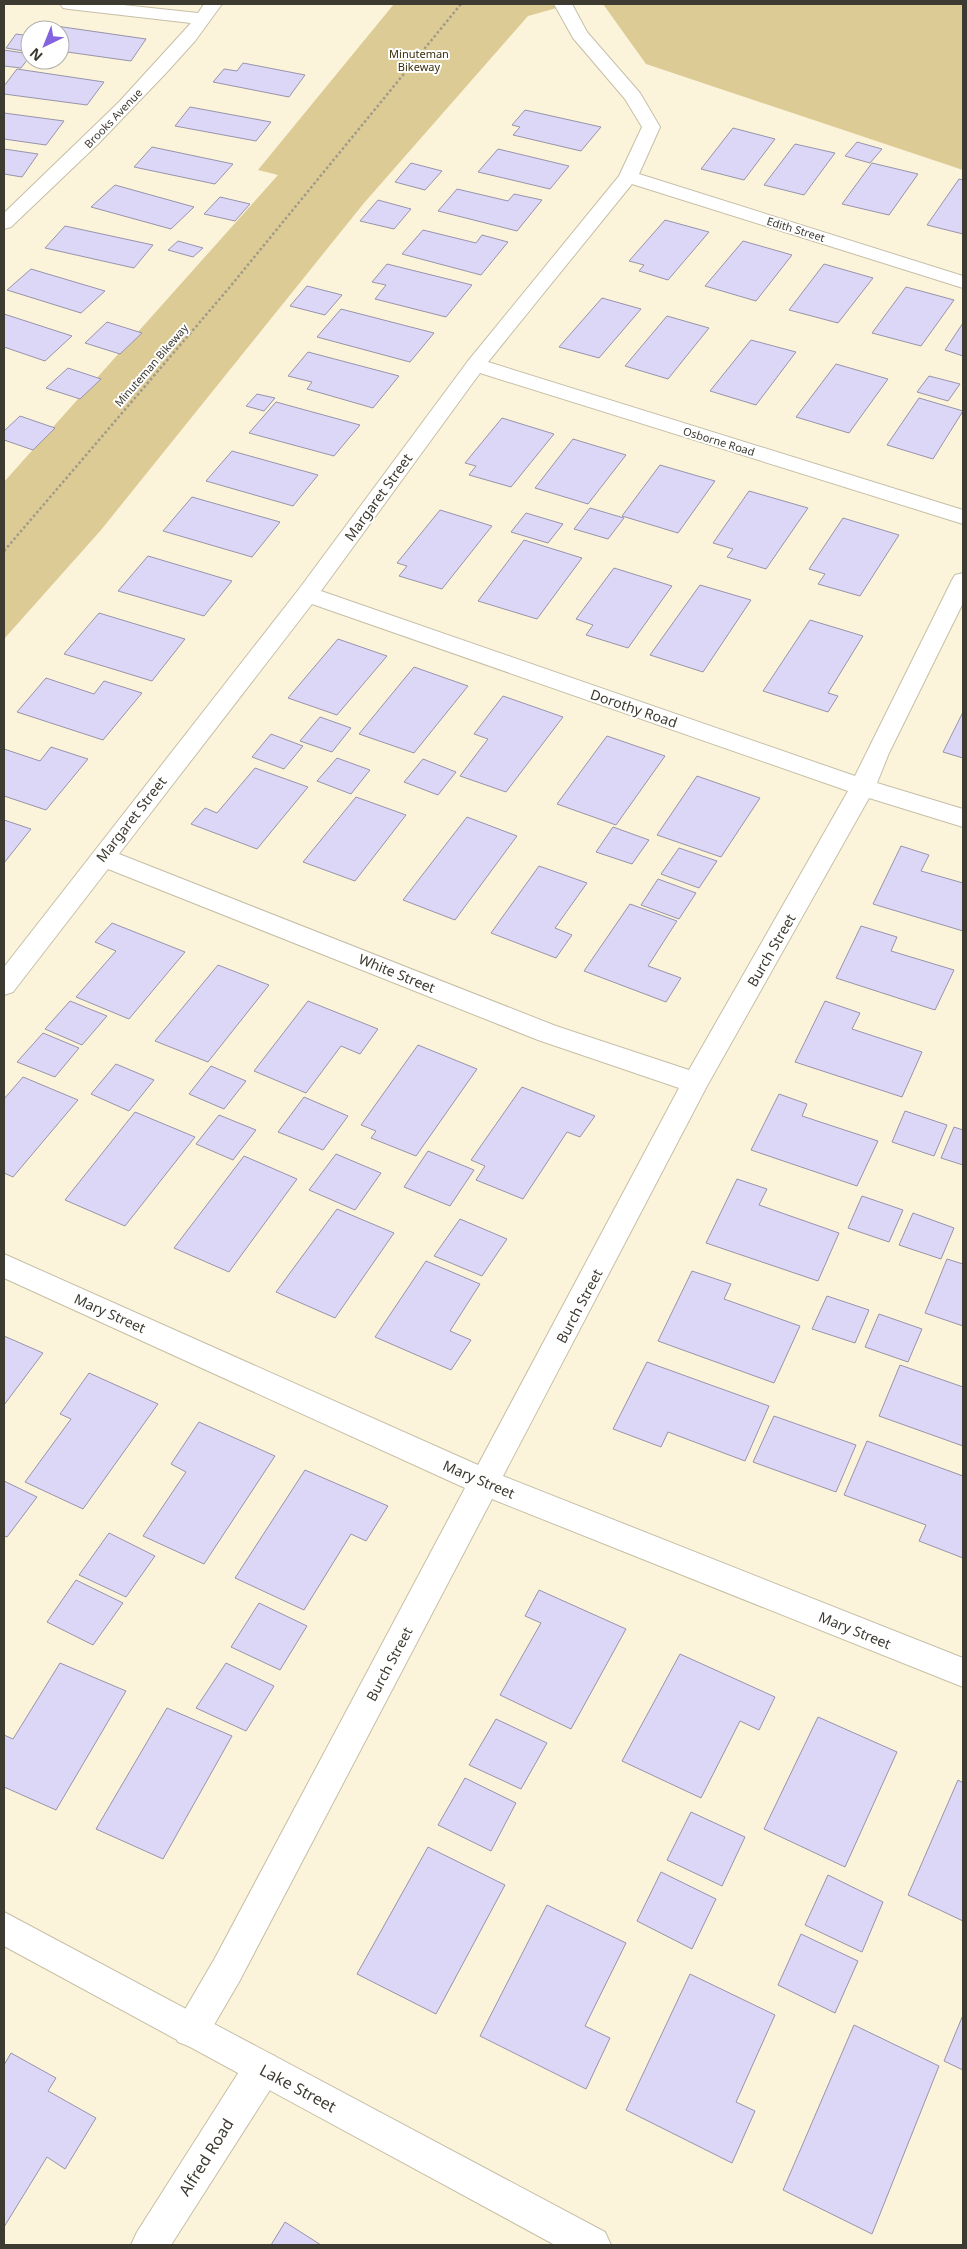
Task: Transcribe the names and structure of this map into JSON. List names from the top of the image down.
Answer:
{
  "streets": {
    "street": [
      "Brooks Avenue",
      "Edith Street",
      "Osborne Road",
      "Margaret Street",
      "Dorothy Road",
      "Burch Street",
      "White Street",
      "Mary Street",
      "Lake Street",
      "Alfred Road"
    ],
    "path": ["Minuteman Bikeway"]
  },
  "crossings": [
    ["Edith Street", "Margaret Street"],
    ["Osborne Road", "Margaret Street"],
    ["Margaret Street", "Dorothy Road"],
    ["Margaret Street", "White Street"],
    ["Dorothy Road", "Burch Street"],
    ["Burch Street", "White Street"],
    ["Burch Street", "Mary Street"],
    ["Burch Street", "Lake Street"],
    ["Lake Street", "Alfred Road"]
  ],
  "parks": ["Minuteman Bikeway"],
  "north": "bottom left"
}
